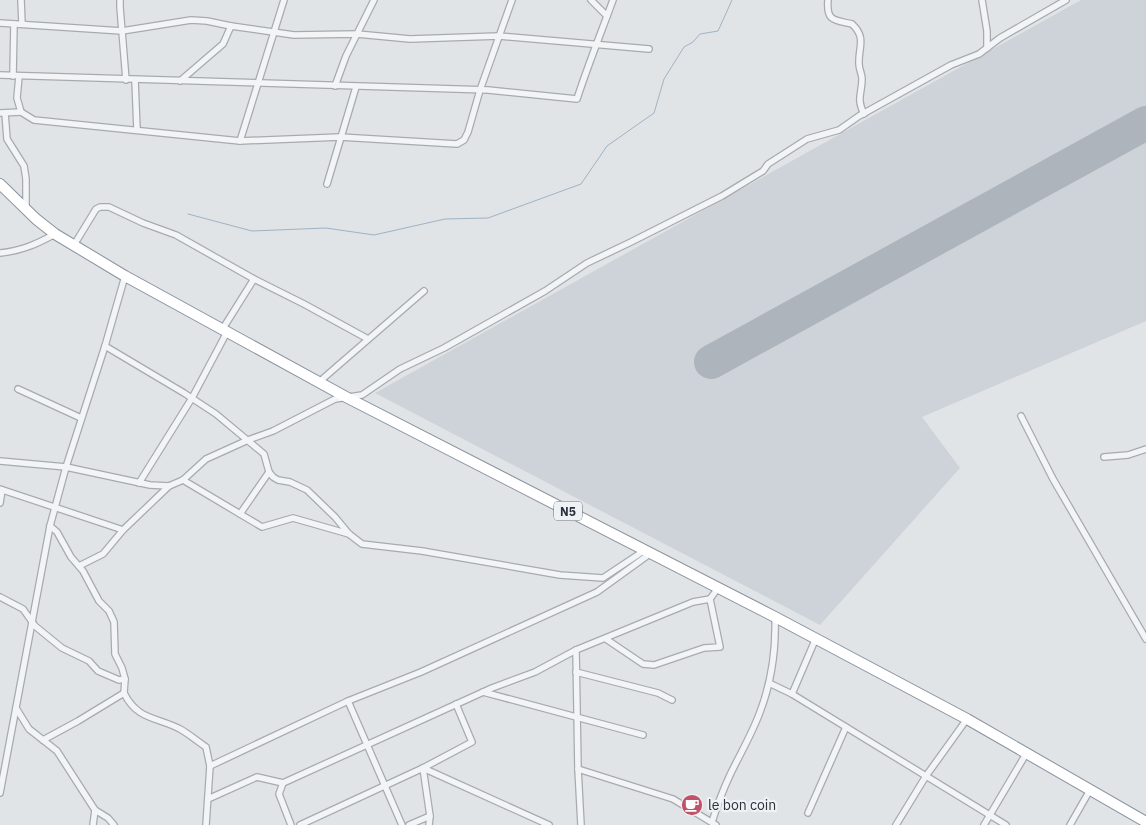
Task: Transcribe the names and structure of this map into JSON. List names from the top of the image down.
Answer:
{
  "streets": {
    "highway": ["N5"]
  },
  "places": {
    "cafe": ["le bon coin"]
  }
}
